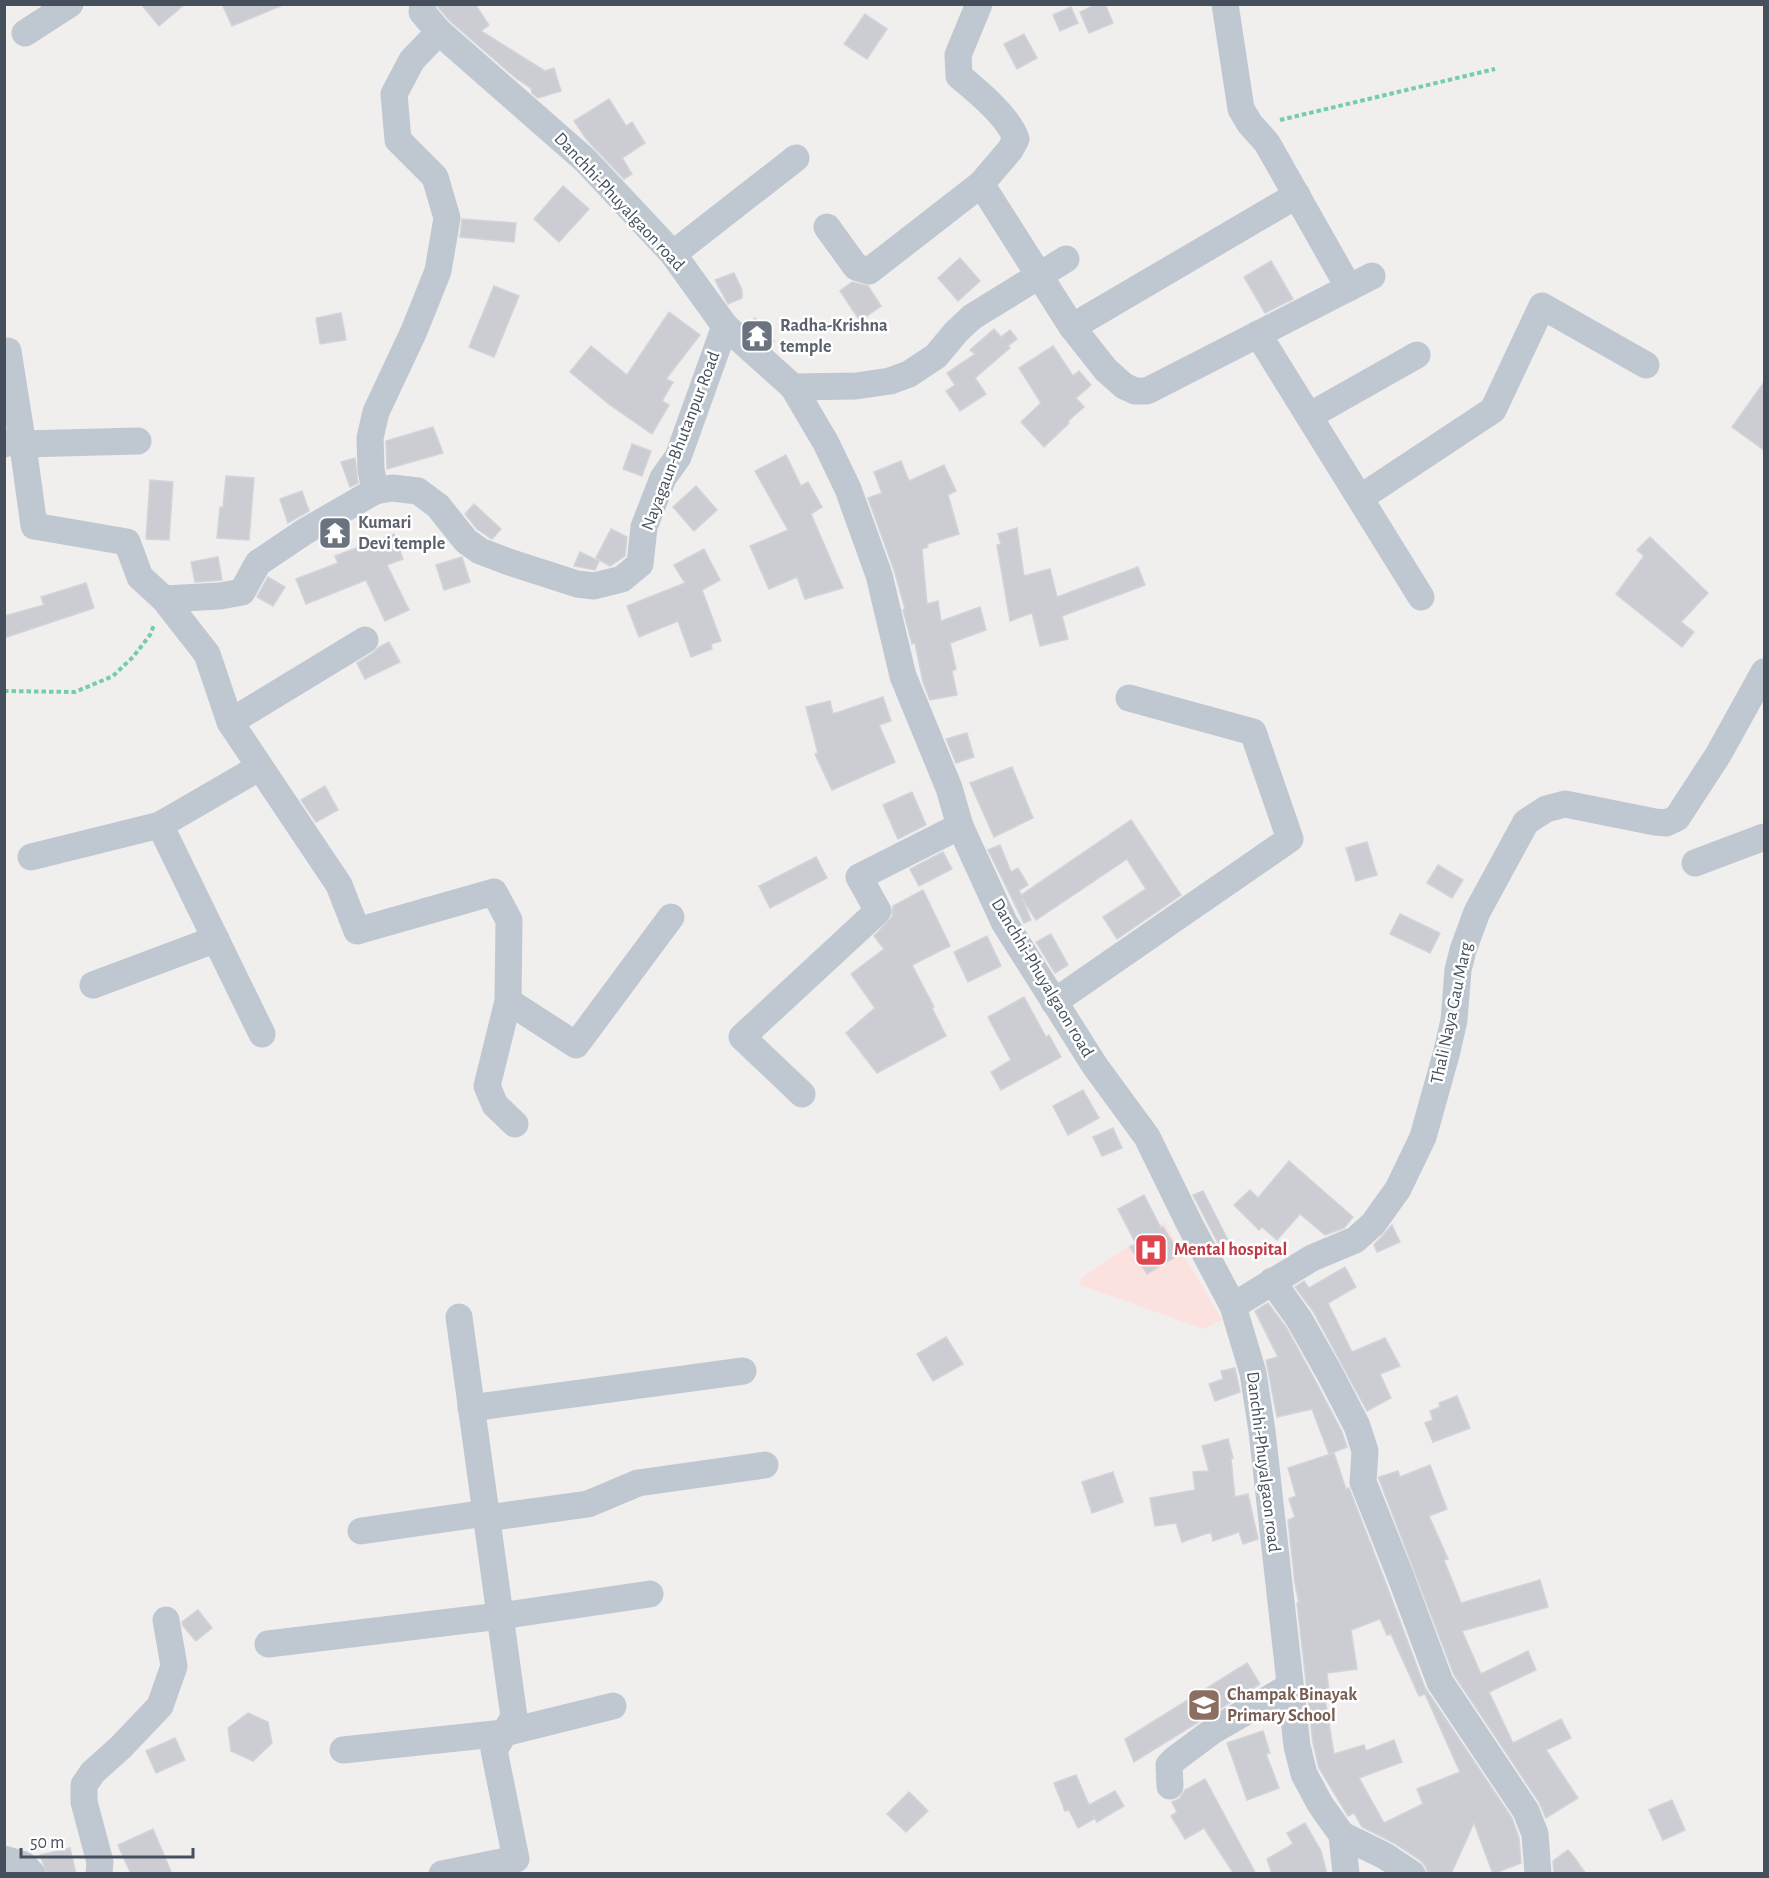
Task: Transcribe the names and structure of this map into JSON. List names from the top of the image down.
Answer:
{
  "streets": {
    "street": ["Danchhi-Phuyalgaon road", "Nayagaun-Bhutanpur Road", "Thali Naya Gau Marg"]
  },
  "crossings": [
    ["Danchhi-Phuyalgaon road", "Nayagaun-Bhutanpur Road"],
    ["Danchhi-Phuyalgaon road", "Thali Naya Gau Marg"]
  ],
  "places": {
    "temple": ["Radha-Krishna temple", "Kumari Devi temple"],
    "hospital": ["Mental hospital"],
    "school or university": ["Champak Binayak Primary School"]
  },
  "scale_bar": "50 m"
}
